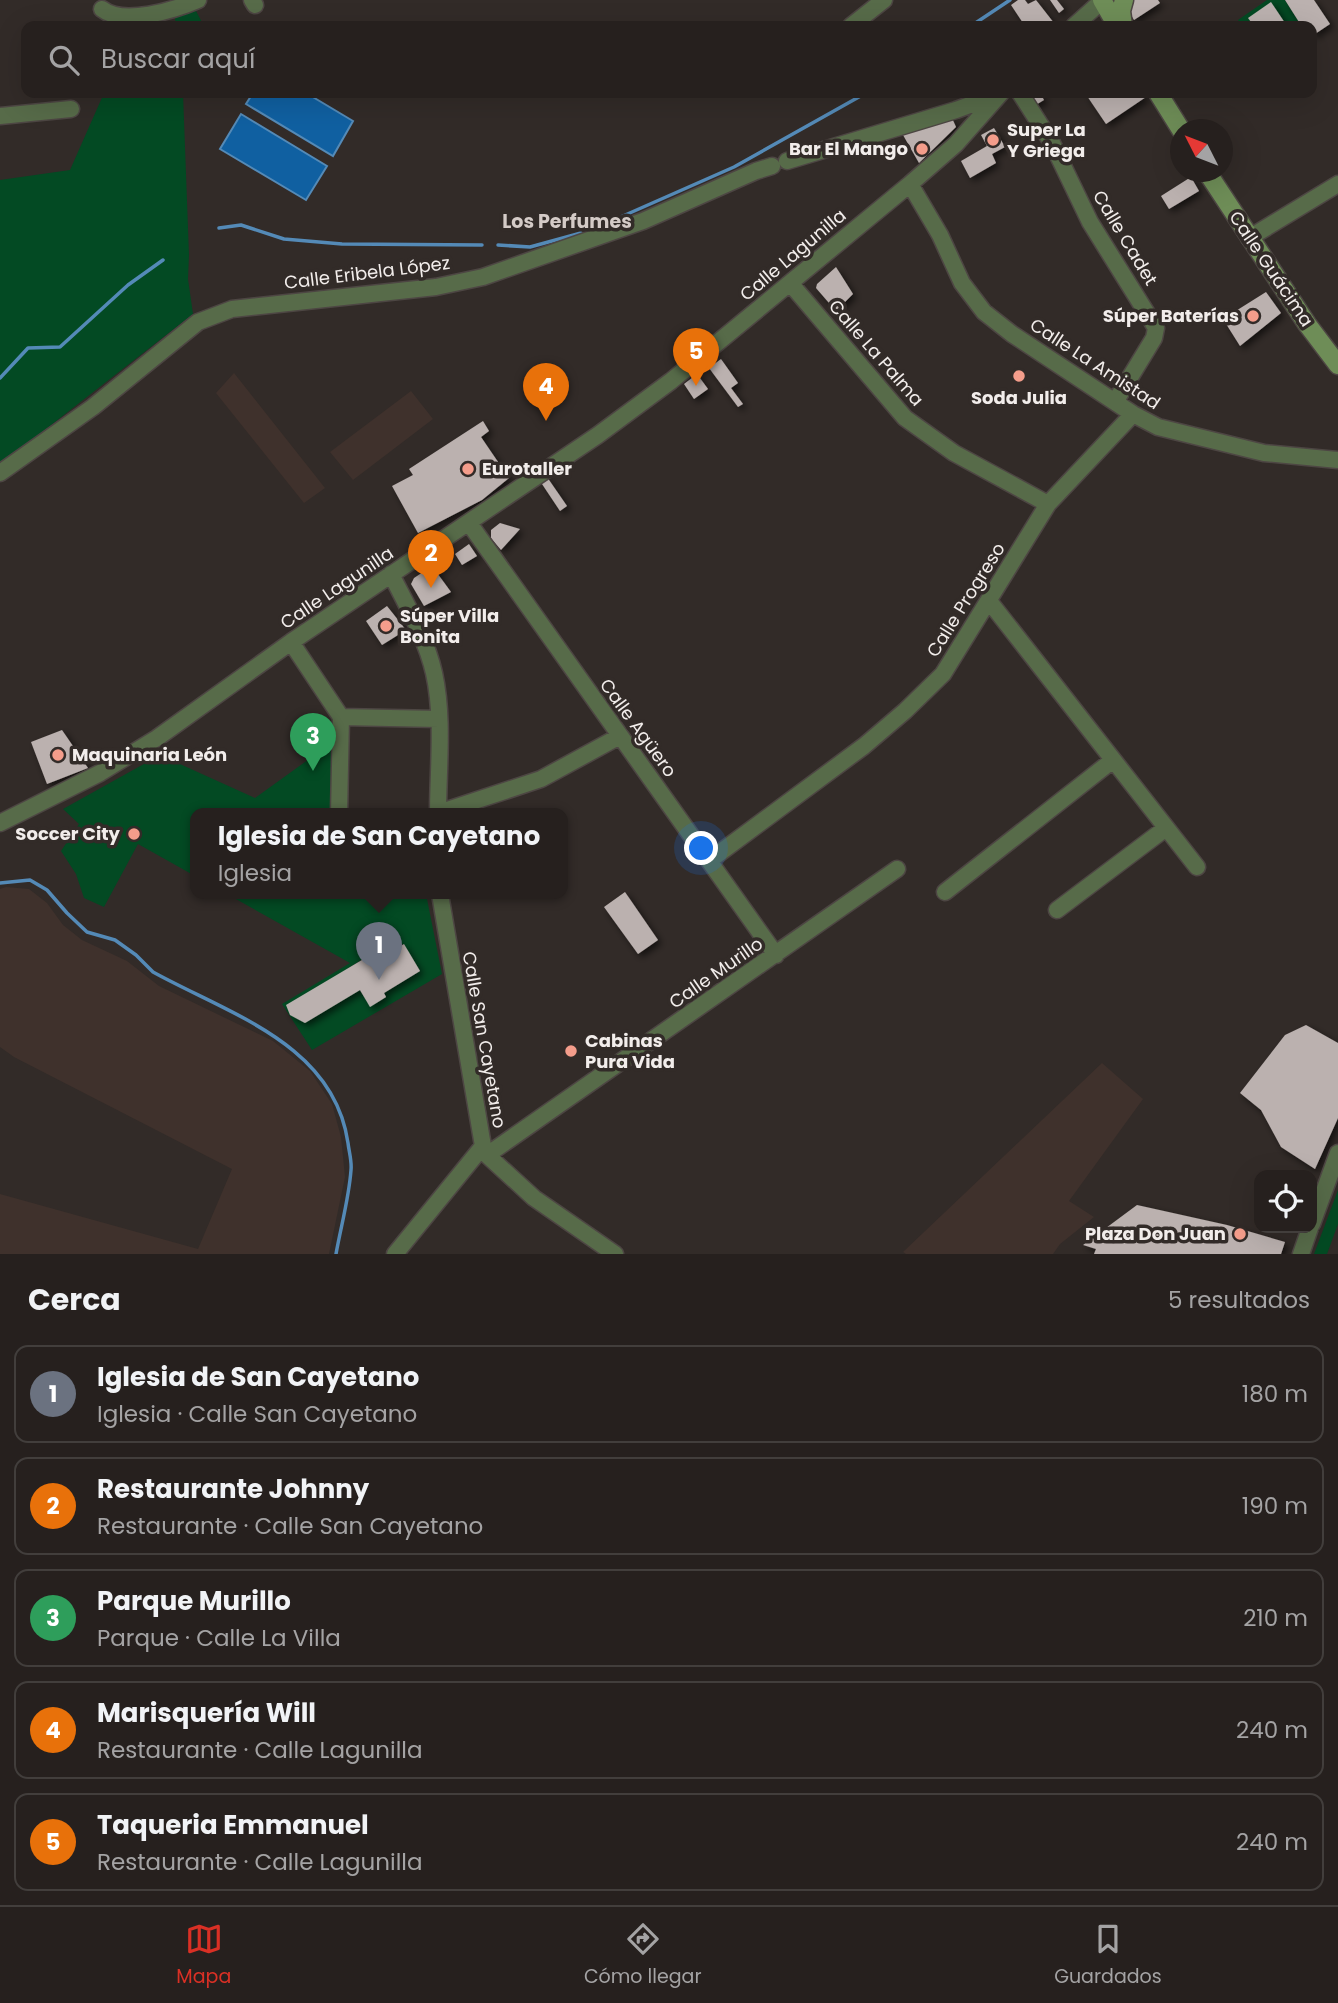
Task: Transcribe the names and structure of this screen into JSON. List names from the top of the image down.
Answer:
{
  "streets": {
    "main road": ["Calle Guácima"],
    "street": [
      "Calle Cadet",
      "Calle Lagunilla",
      "Calle Eribela López",
      "Calle La Palma",
      "Calle La Amistad",
      "Calle Progreso",
      "Calle Agüero",
      "Calle Murillo",
      "Calle San Cayetano"
    ]
  },
  "crossings": [
    ["Calle Cadet", "Calle La Amistad"],
    ["Calle Lagunilla", "Calle La Palma"],
    ["Calle Lagunilla", "Calle La Amistad"],
    ["Calle Lagunilla", "Calle Agüero"],
    ["Calle La Palma", "Calle Progreso"],
    ["Calle La Amistad", "Calle Progreso"],
    ["Calle Progreso", "Calle Agüero"],
    ["Calle Agüero", "Calle Murillo"],
    ["Calle Murillo", "Calle San Cayetano"]
  ],
  "districts": ["Los Perfumes"],
  "places": [
    "Super La Y Griega",
    "Bar El Mango",
    "Súper Baterías",
    "Soda Julia",
    "Eurotaller",
    "Súper Villa Bonita",
    "Maquinaria León",
    "Soccer City",
    "Cabinas Pura Vida",
    "Plaza Don Juan"
  ],
  "north": "top left",
  "page": {
    "search": "Buscar aquí",
    "pins": [
      "5",
      "4",
      "2",
      "3",
      "1"
    ],
    "popup": ["Iglesia de San Cayetano", "Iglesia"],
    "heading": ["Cerca", "5 resultados"],
    "list": [
      {
        "mark": "1",
        "name": "Iglesia de San Cayetano",
        "note": "Iglesia · Calle San Cayetano",
        "value": "180 m"
      },
      {
        "mark": "2",
        "name": "Restaurante Johnny",
        "note": "Restaurante · Calle San Cayetano",
        "value": "190 m"
      },
      {
        "mark": "3",
        "name": "Parque Murillo",
        "note": "Parque · Calle La Villa",
        "value": "210 m"
      },
      {
        "mark": "4",
        "name": "Marisquería Will",
        "note": "Restaurante · Calle Lagunilla",
        "value": "240 m"
      },
      {
        "mark": "5",
        "name": "Taqueria Emmanuel",
        "note": "Restaurante · Calle Lagunilla",
        "value": "240 m"
      }
    ],
    "nav": ["Mapa", "Cómo llegar", "Guardados"]
  }
}
